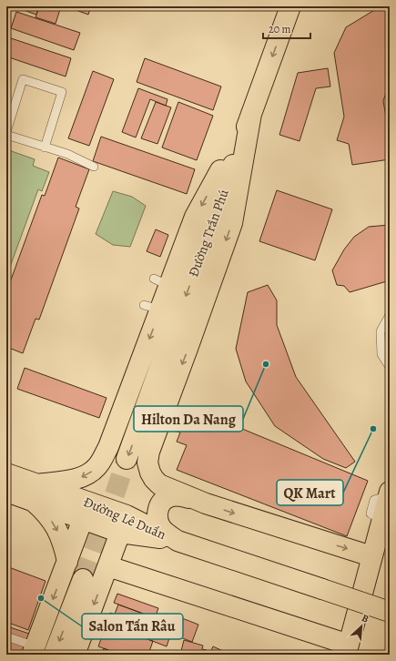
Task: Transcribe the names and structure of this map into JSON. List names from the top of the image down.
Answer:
{
  "streets": {
    "main road": ["Đường Trần Phú", "Đường Lê Duẩn"]
  },
  "places": ["Hilton Da Nang", "QK Mart", "Salon Tấn Râu"],
  "scale_bar": "20 m",
  "north": "top right"
}
